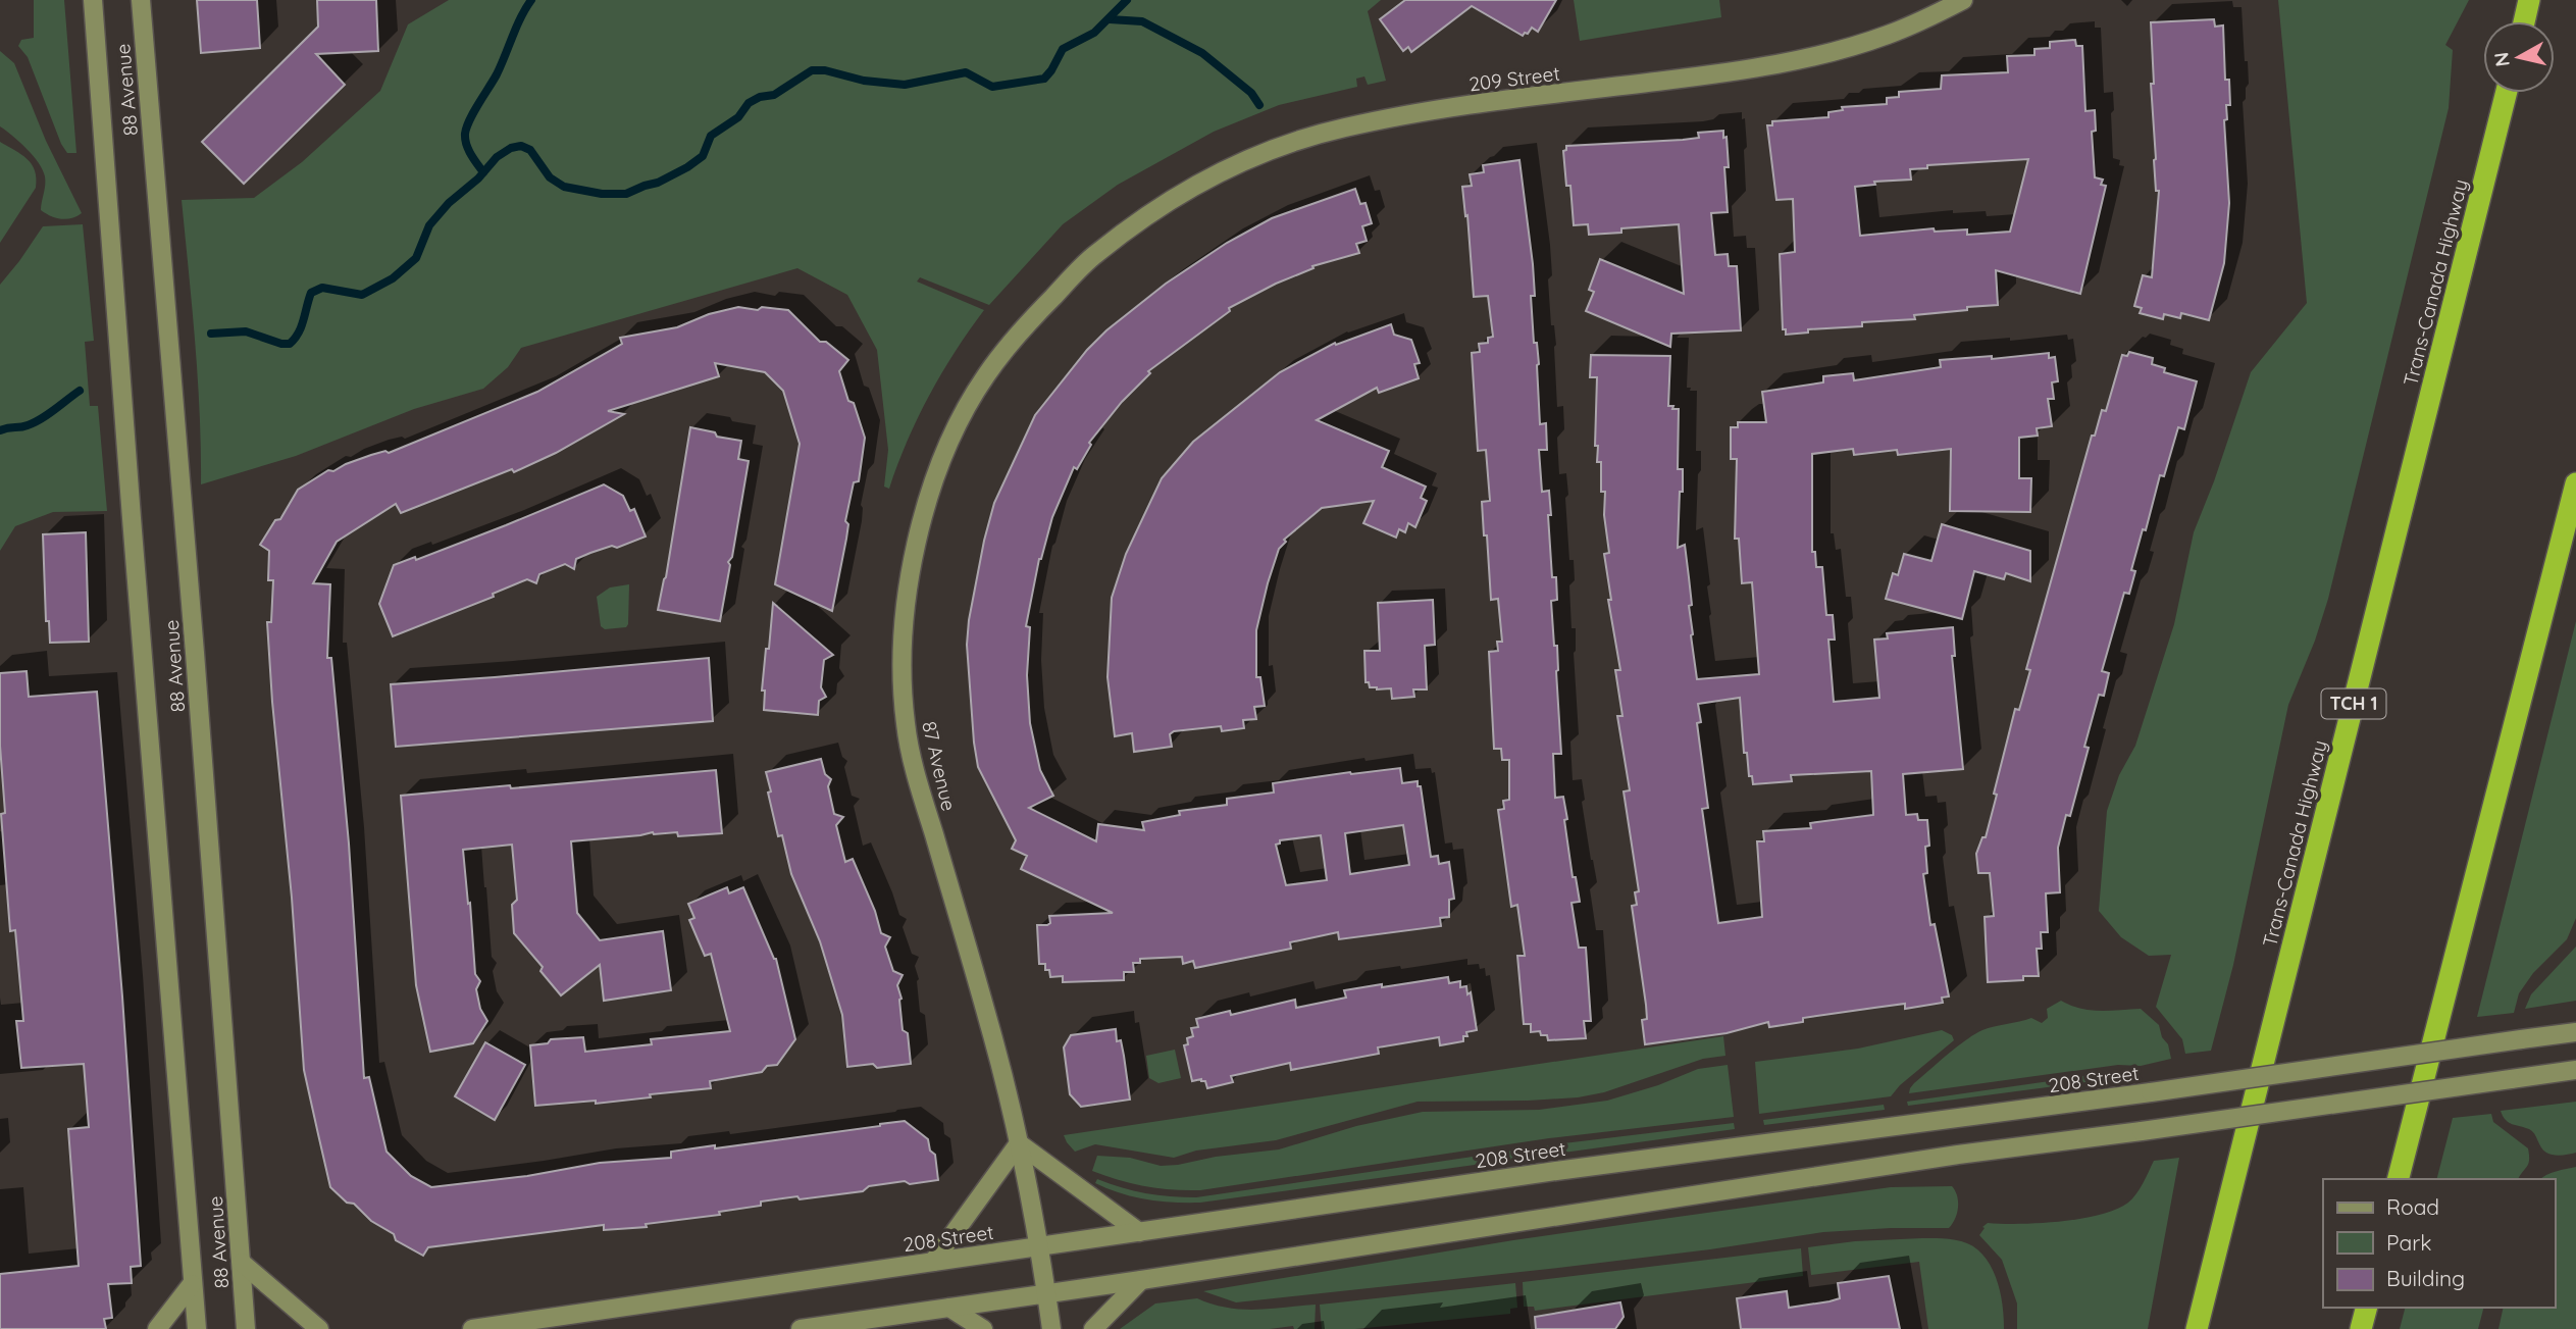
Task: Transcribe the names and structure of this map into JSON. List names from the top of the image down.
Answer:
{
  "streets": {
    "highway": ["Trans-Canada Highway", "TCH 1"],
    "main road": [
      "209 Street",
      "88 Avenue",
      "87 Avenue",
      "208 Street"
    ]
  },
  "crossings": [
    ["209 Street", "87 Avenue"],
    ["87 Avenue", "208 Street"]
  ],
  "legend": ["Road", "Park", "Building"],
  "north": "left"
}
